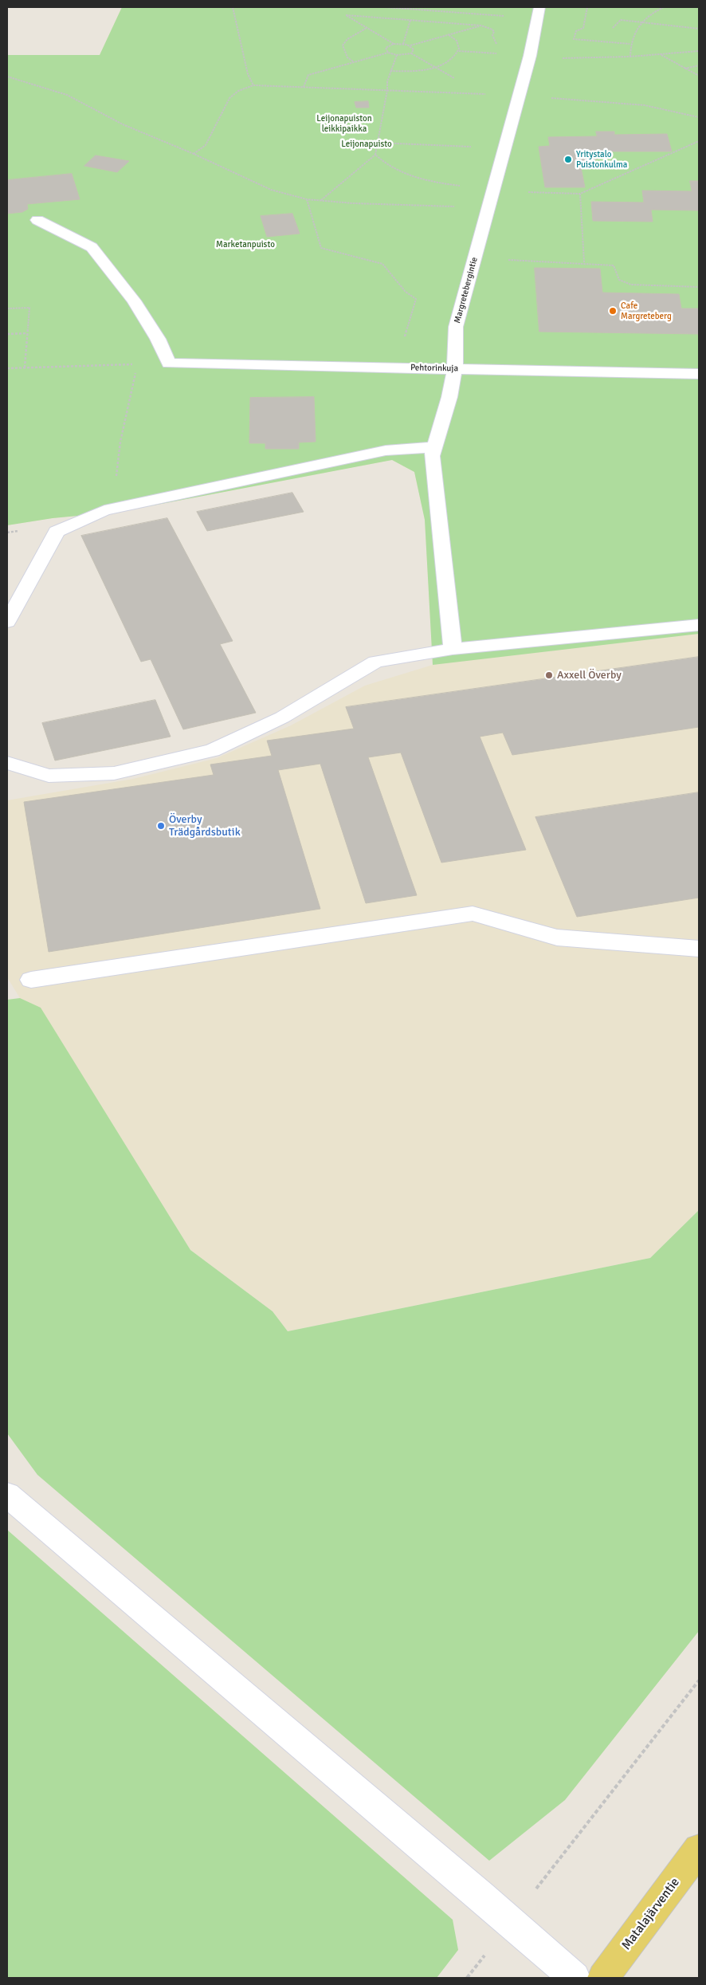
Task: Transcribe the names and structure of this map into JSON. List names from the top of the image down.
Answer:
{
  "streets": {
    "main road": ["Matalajärventie"],
    "street": ["Margretebergintie", "Pehtorinkuja"]
  },
  "crossings": [
    ["Margretebergintie", "Pehtorinkuja"]
  ],
  "parks": ["Leijonapuiston leikkipaikka", "Leijonapuisto", "Marketanpuisto"],
  "places": [
    "Yritystalo Puistonkulma",
    "Cafe Margreteberg",
    "Axxell Överby",
    "Överby Trädgårdsbutik"
  ]
}
